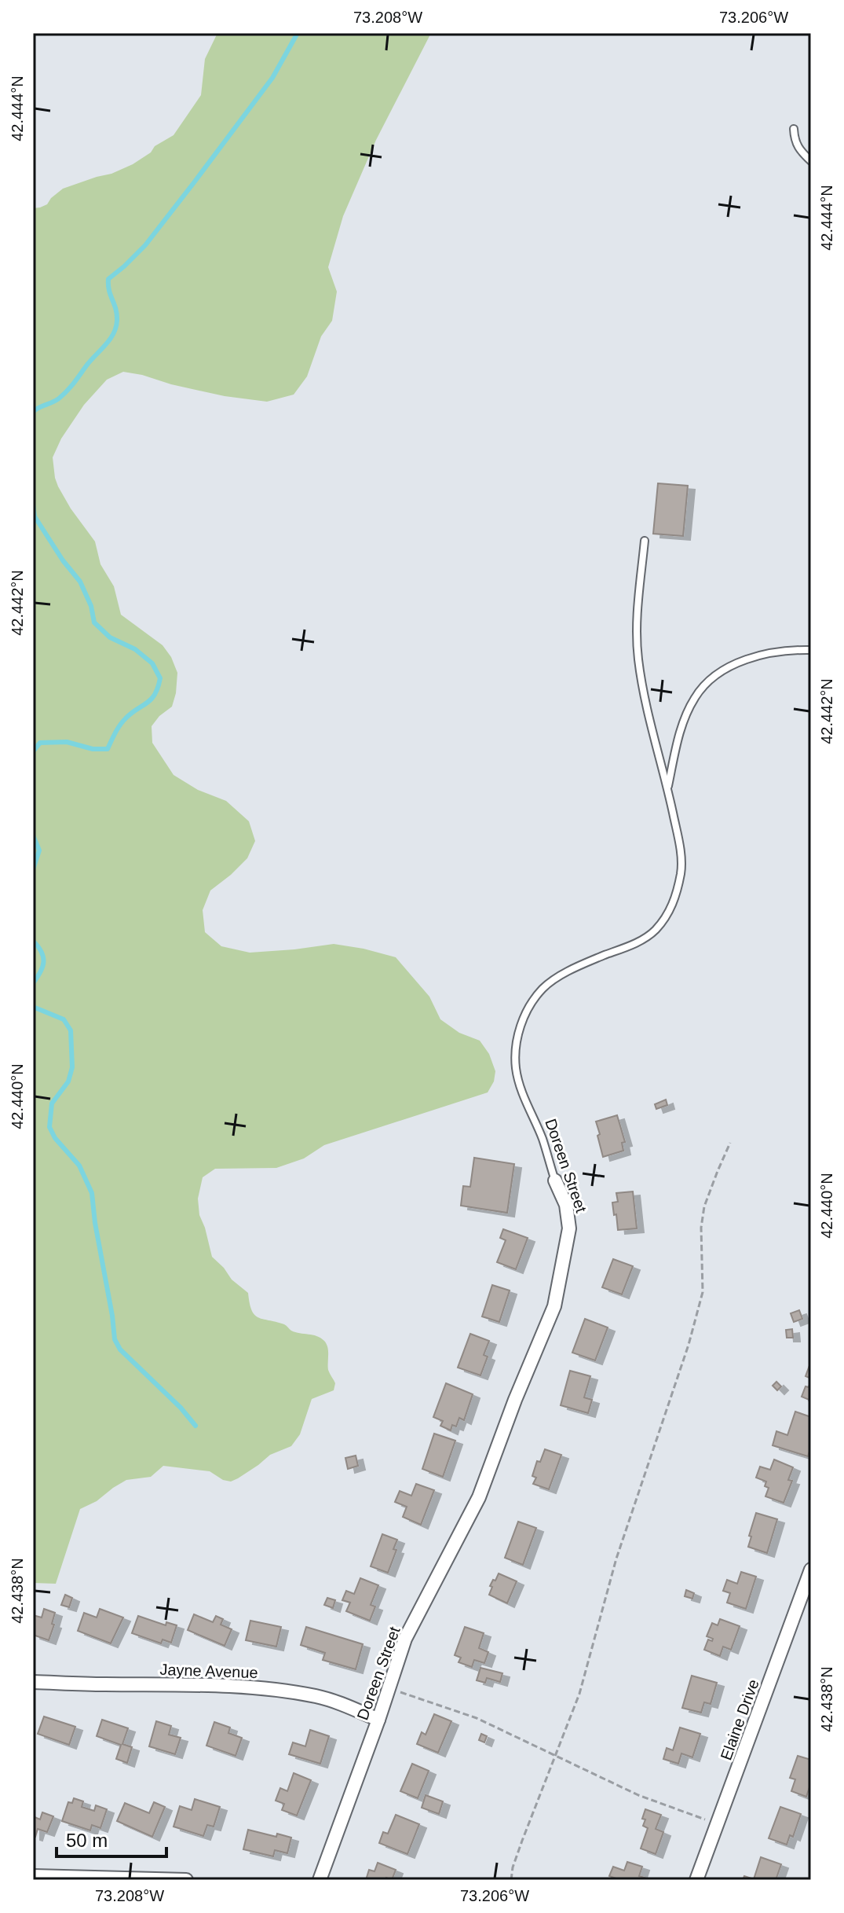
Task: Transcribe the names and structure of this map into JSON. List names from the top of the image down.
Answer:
{
  "streets": {
    "street": ["Doreen Street", "Jayne Avenue", "Elaine Drive"]
  },
  "crossings": [
    ["Doreen Street", "Jayne Avenue"]
  ],
  "scale_bar": "50 m",
  "coordinates": [
    "73.208°W",
    "73.206°W",
    "42.444°N",
    "42.442°N",
    "42.440°N",
    "42.438°N"
  ]
}
